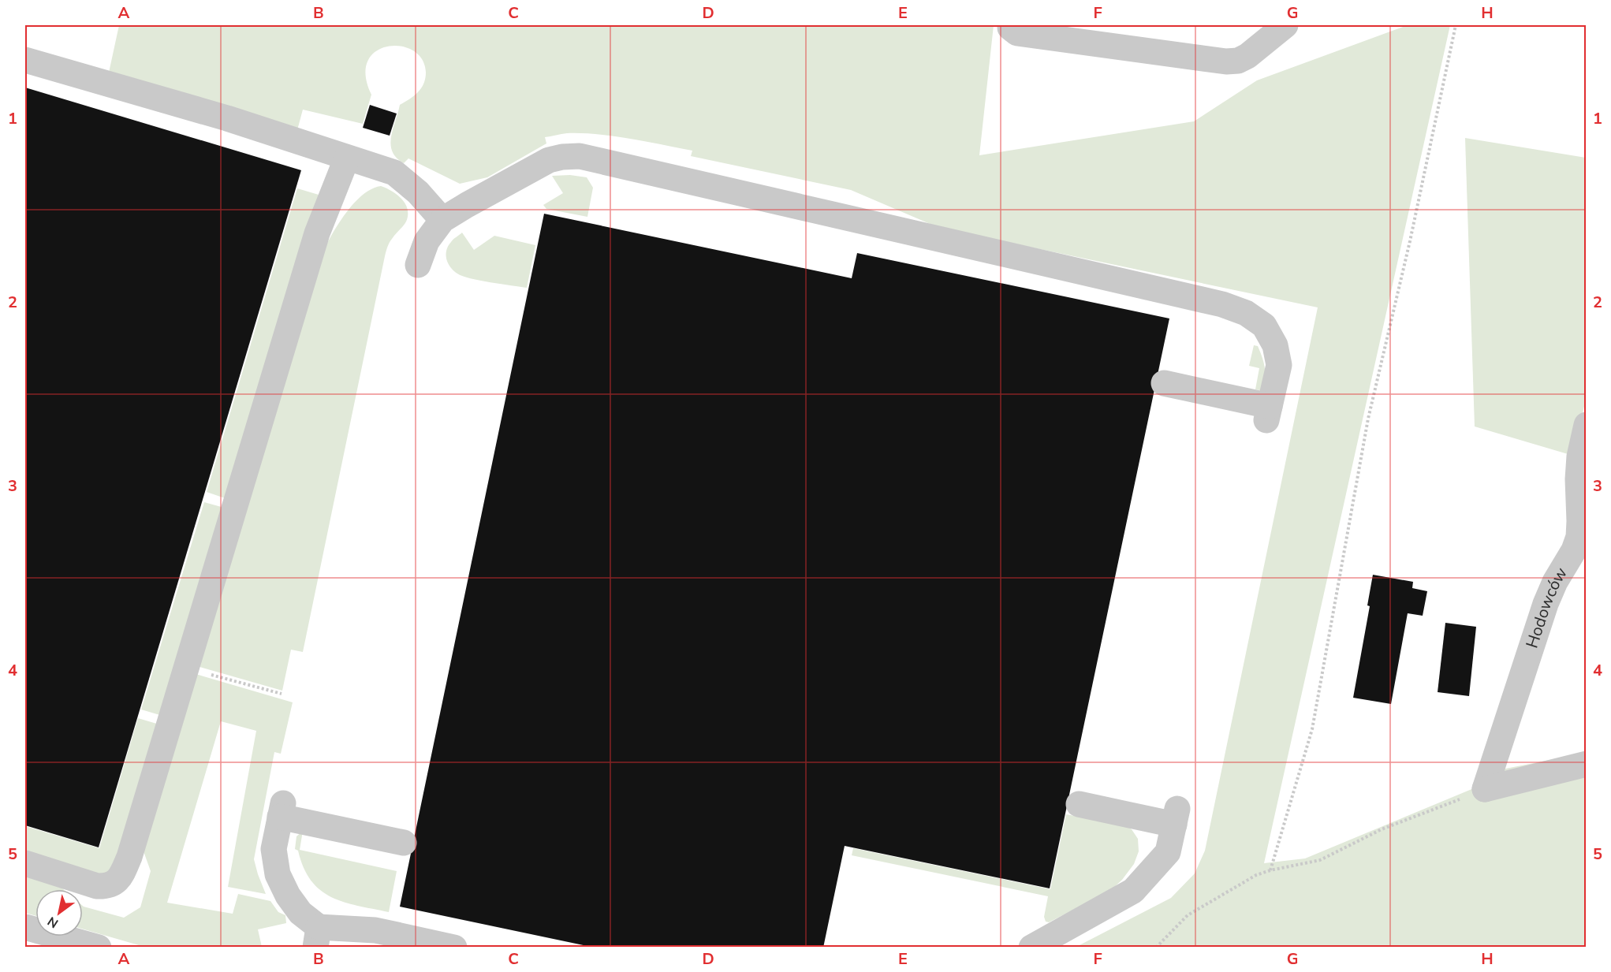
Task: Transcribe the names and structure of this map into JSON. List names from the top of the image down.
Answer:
{
  "streets": {
    "street": ["Hodowców"]
  },
  "north": "bottom left",
  "grid": {
    "columns": [
      "A",
      "B",
      "C",
      "D",
      "E",
      "F",
      "G",
      "H"
    ],
    "rows": [
      "1",
      "2",
      "3",
      "4",
      "5"
    ]
  }
}
